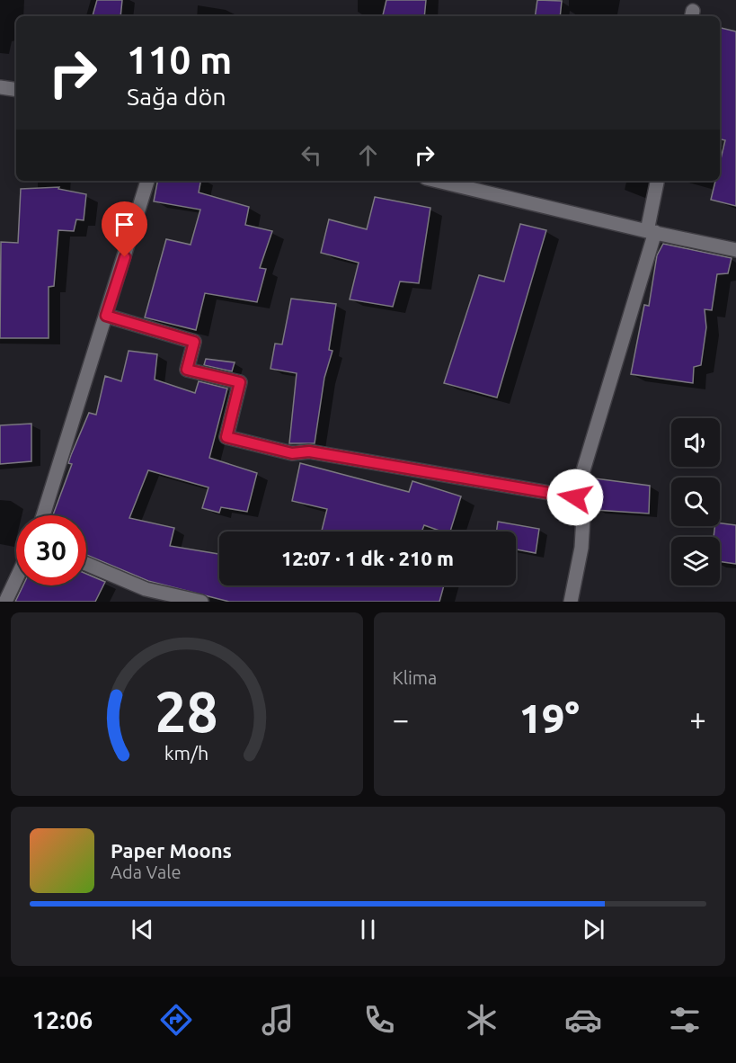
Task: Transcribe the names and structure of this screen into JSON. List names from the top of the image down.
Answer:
{
  "page": {
    "turn": ["110 m", "Sağa dön"],
    "limit": "30",
    "trip": "12:07 · 1 dk · 210 m",
    "tile": "Klima",
    "heat": ["−", "19°", "+"],
    "song": ["Paper Moons", "Ada Vale"],
    "tabs": "12:06",
    "gauge": ["28", "km/h"]
  }
}
